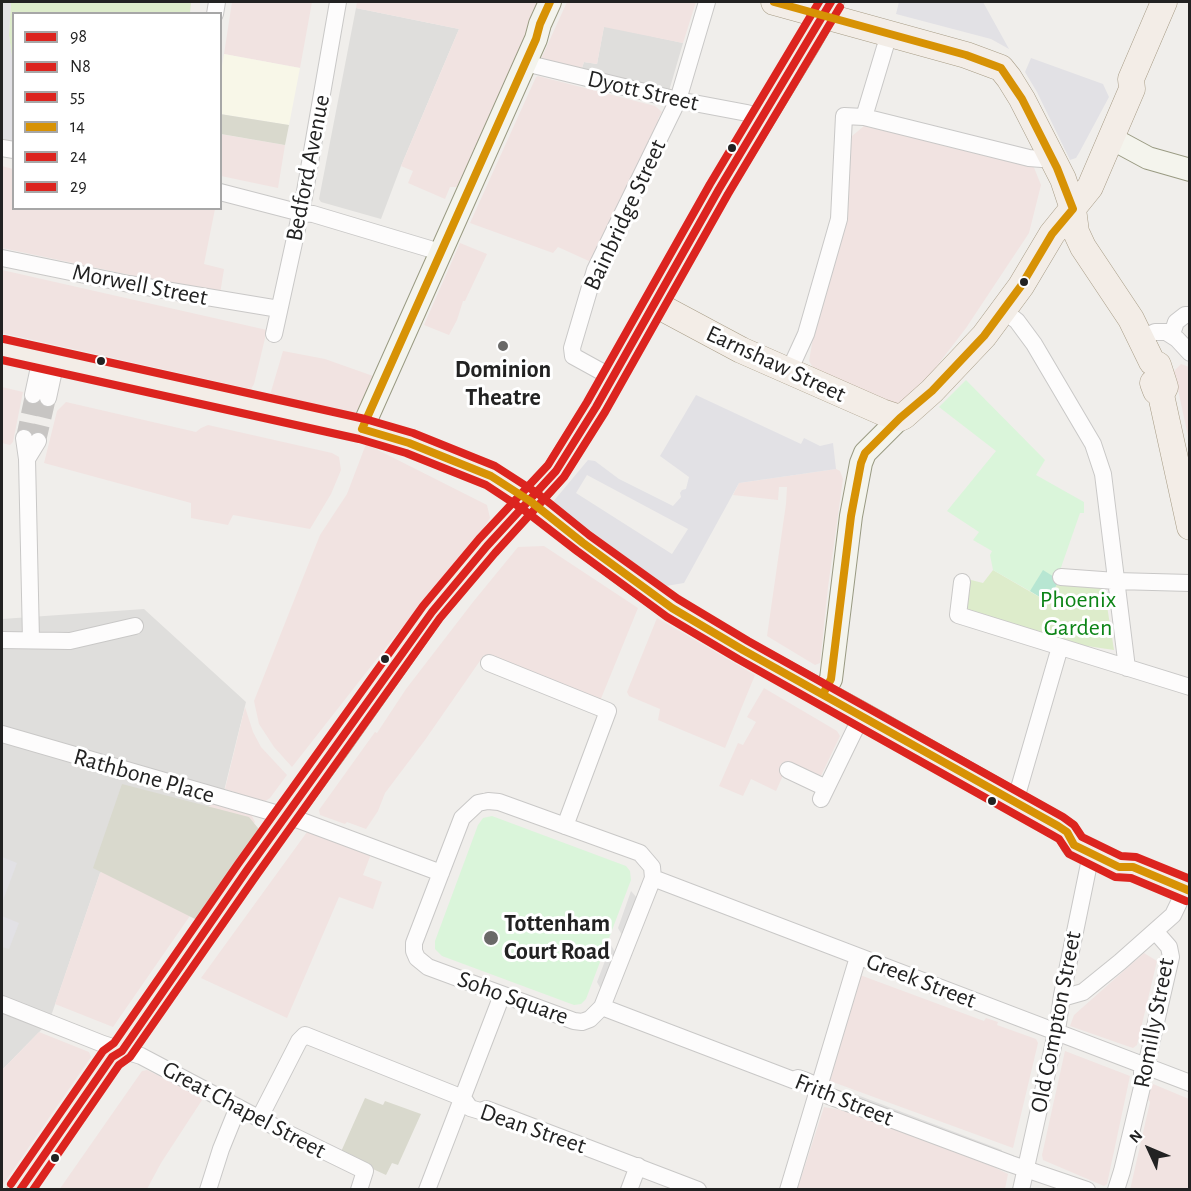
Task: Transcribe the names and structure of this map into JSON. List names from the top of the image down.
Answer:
{
  "streets": {
    "main road": ["Earnshaw Street"],
    "street": [
      "Dyott Street",
      "Bedford Avenue",
      "Bainbridge Street",
      "Morwell Street",
      "Rathbone Place",
      "Greek Street",
      "Soho Square",
      "Old Compton Street",
      "Romilly Street",
      "Frith Street",
      "Great Chapel Street",
      "Dean Street"
    ]
  },
  "crossings": [
    ["Dyott Street", "Bainbridge Street"],
    ["Bedford Avenue", "Morwell Street"],
    ["Rathbone Place", "Soho Square"],
    ["Greek Street", "Soho Square"],
    ["Greek Street", "Old Compton Street"],
    ["Greek Street", "Romilly Street"],
    ["Soho Square", "Frith Street"],
    ["Old Compton Street", "Frith Street"],
    ["Great Chapel Street", "Dean Street"]
  ],
  "parks": ["Phoenix Garden"],
  "places": ["Dominion Theatre", "Tottenham Court Road"],
  "lines": [
    "transit line 98",
    "transit line 55",
    "transit line 14",
    "transit line N8",
    "transit line 29",
    "transit line 24"
  ],
  "legend": [
    "98",
    "N8",
    "55",
    "14",
    "24",
    "29"
  ],
  "north": "top left"
}
